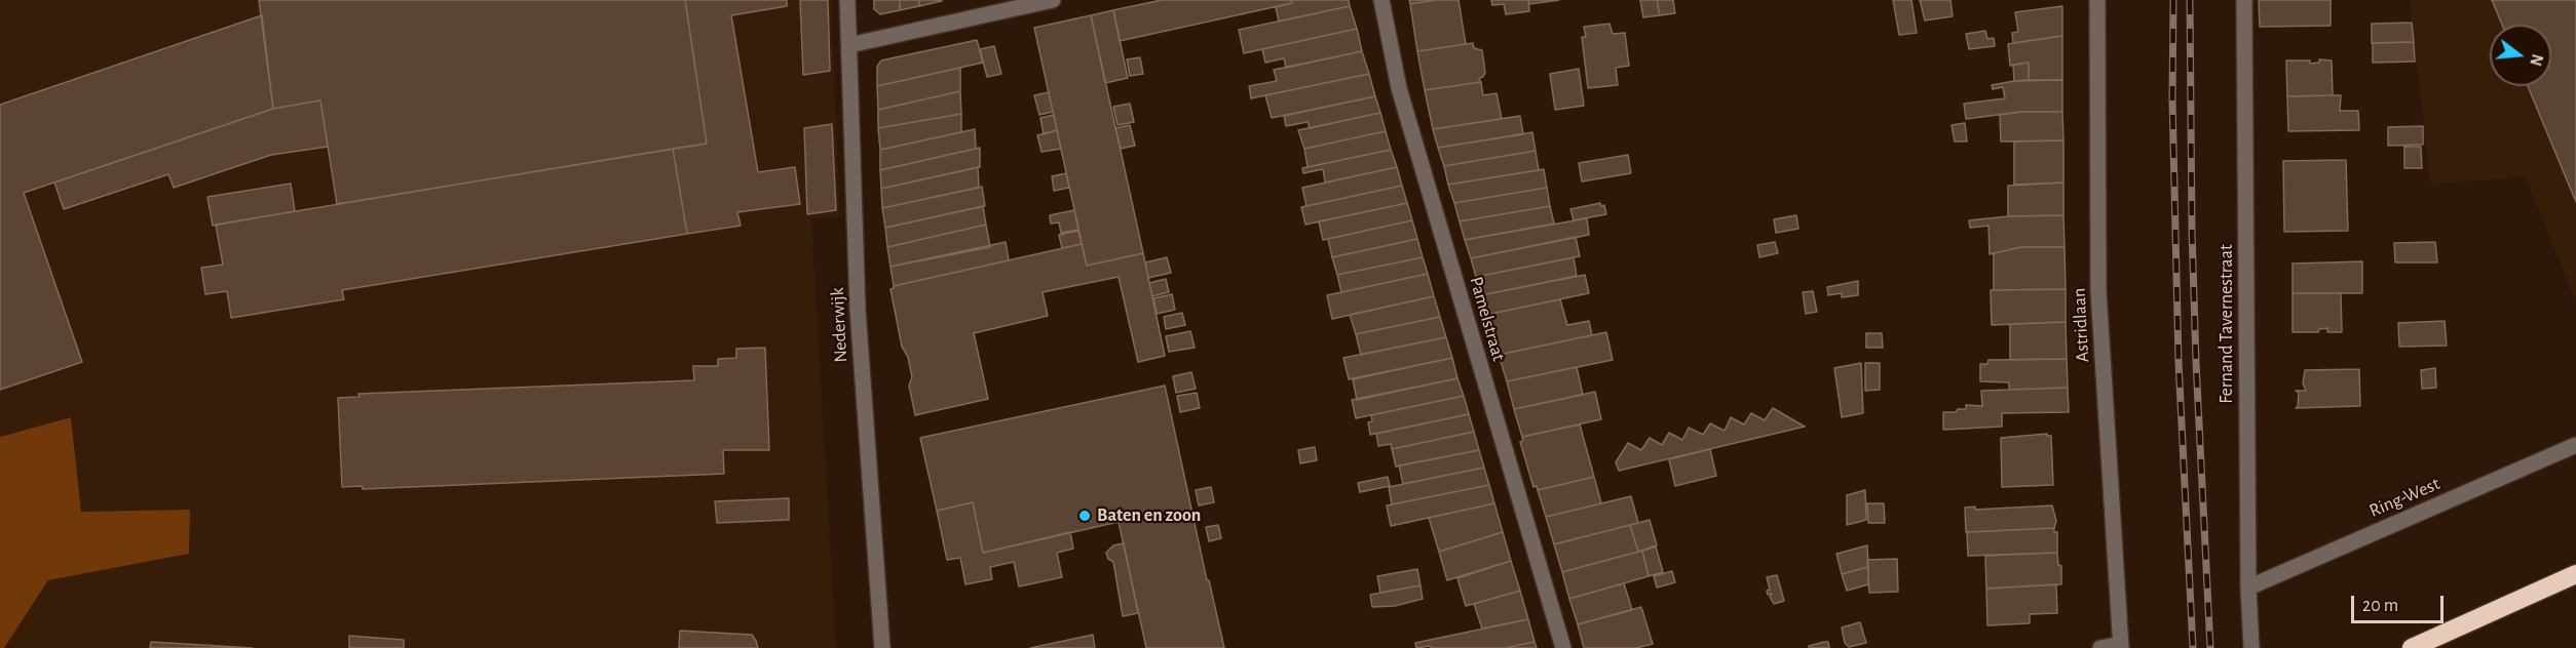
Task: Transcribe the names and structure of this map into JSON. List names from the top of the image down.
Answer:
{
  "streets": {
    "street": [
      "Pamelstraat",
      "Fernand Tavernestraat",
      "Nederwijk",
      "Astridlaan",
      "Ring-West"
    ]
  },
  "crossings": [
    ["Fernand Tavernestraat", "Ring-West"]
  ],
  "places": ["Baten en zoon"],
  "scale_bar": "20 m",
  "north": "right"
}
